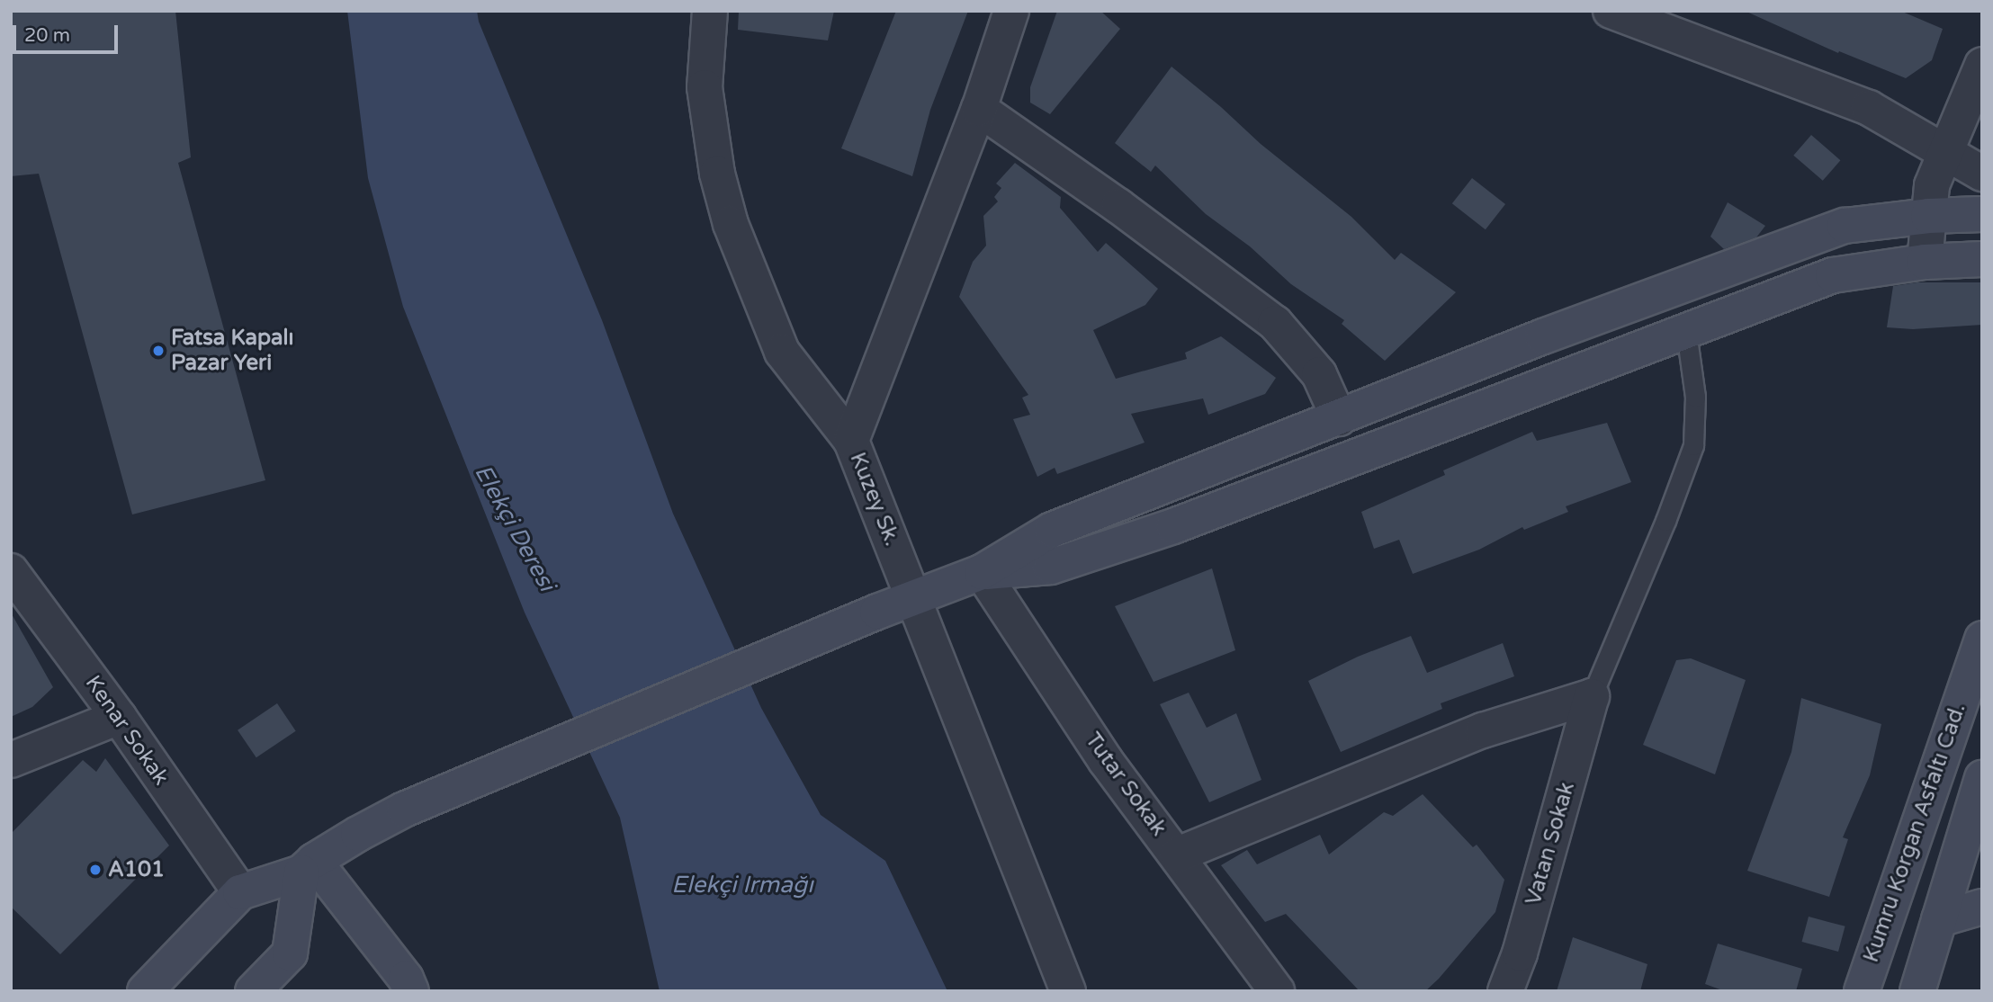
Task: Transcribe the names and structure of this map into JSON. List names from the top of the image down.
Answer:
{
  "streets": {
    "main road": ["Kumru Korgan Asfaltı Cad."],
    "street": [
      "Kuzey Sk.",
      "Kenar Sokak",
      "Tutar Sokak",
      "Vatan Sokak"
    ]
  },
  "water": ["Elekçi Deresi", "Elekçi Irmağı"],
  "places": ["Fatsa Kapalı Pazar Yeri", "A101"],
  "scale_bar": "20 m"
}
